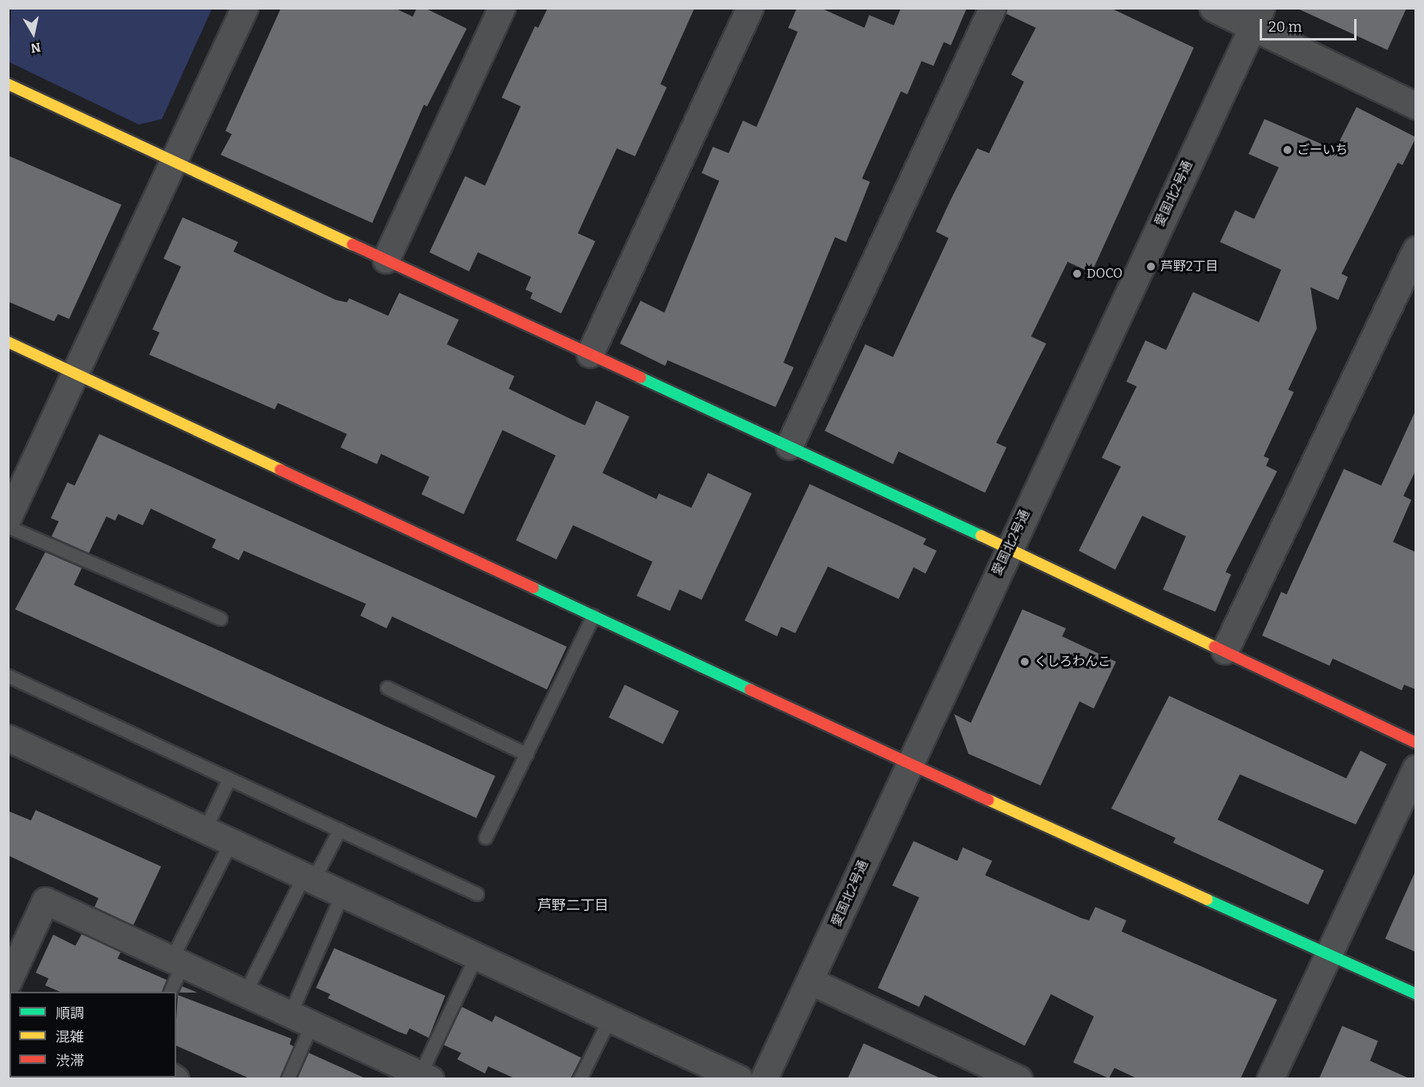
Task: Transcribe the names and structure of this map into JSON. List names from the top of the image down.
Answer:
{
  "streets": {
    "street": ["愛国北2号通"]
  },
  "districts": ["芦野二丁目"],
  "places": [
    "ごーいち",
    "芦野2丁目",
    "DOCO",
    "くしろわんこ"
  ],
  "legend": ["順調", "混雑", "渋滞"],
  "scale_bar": "20 m",
  "north": "bottom"
}
